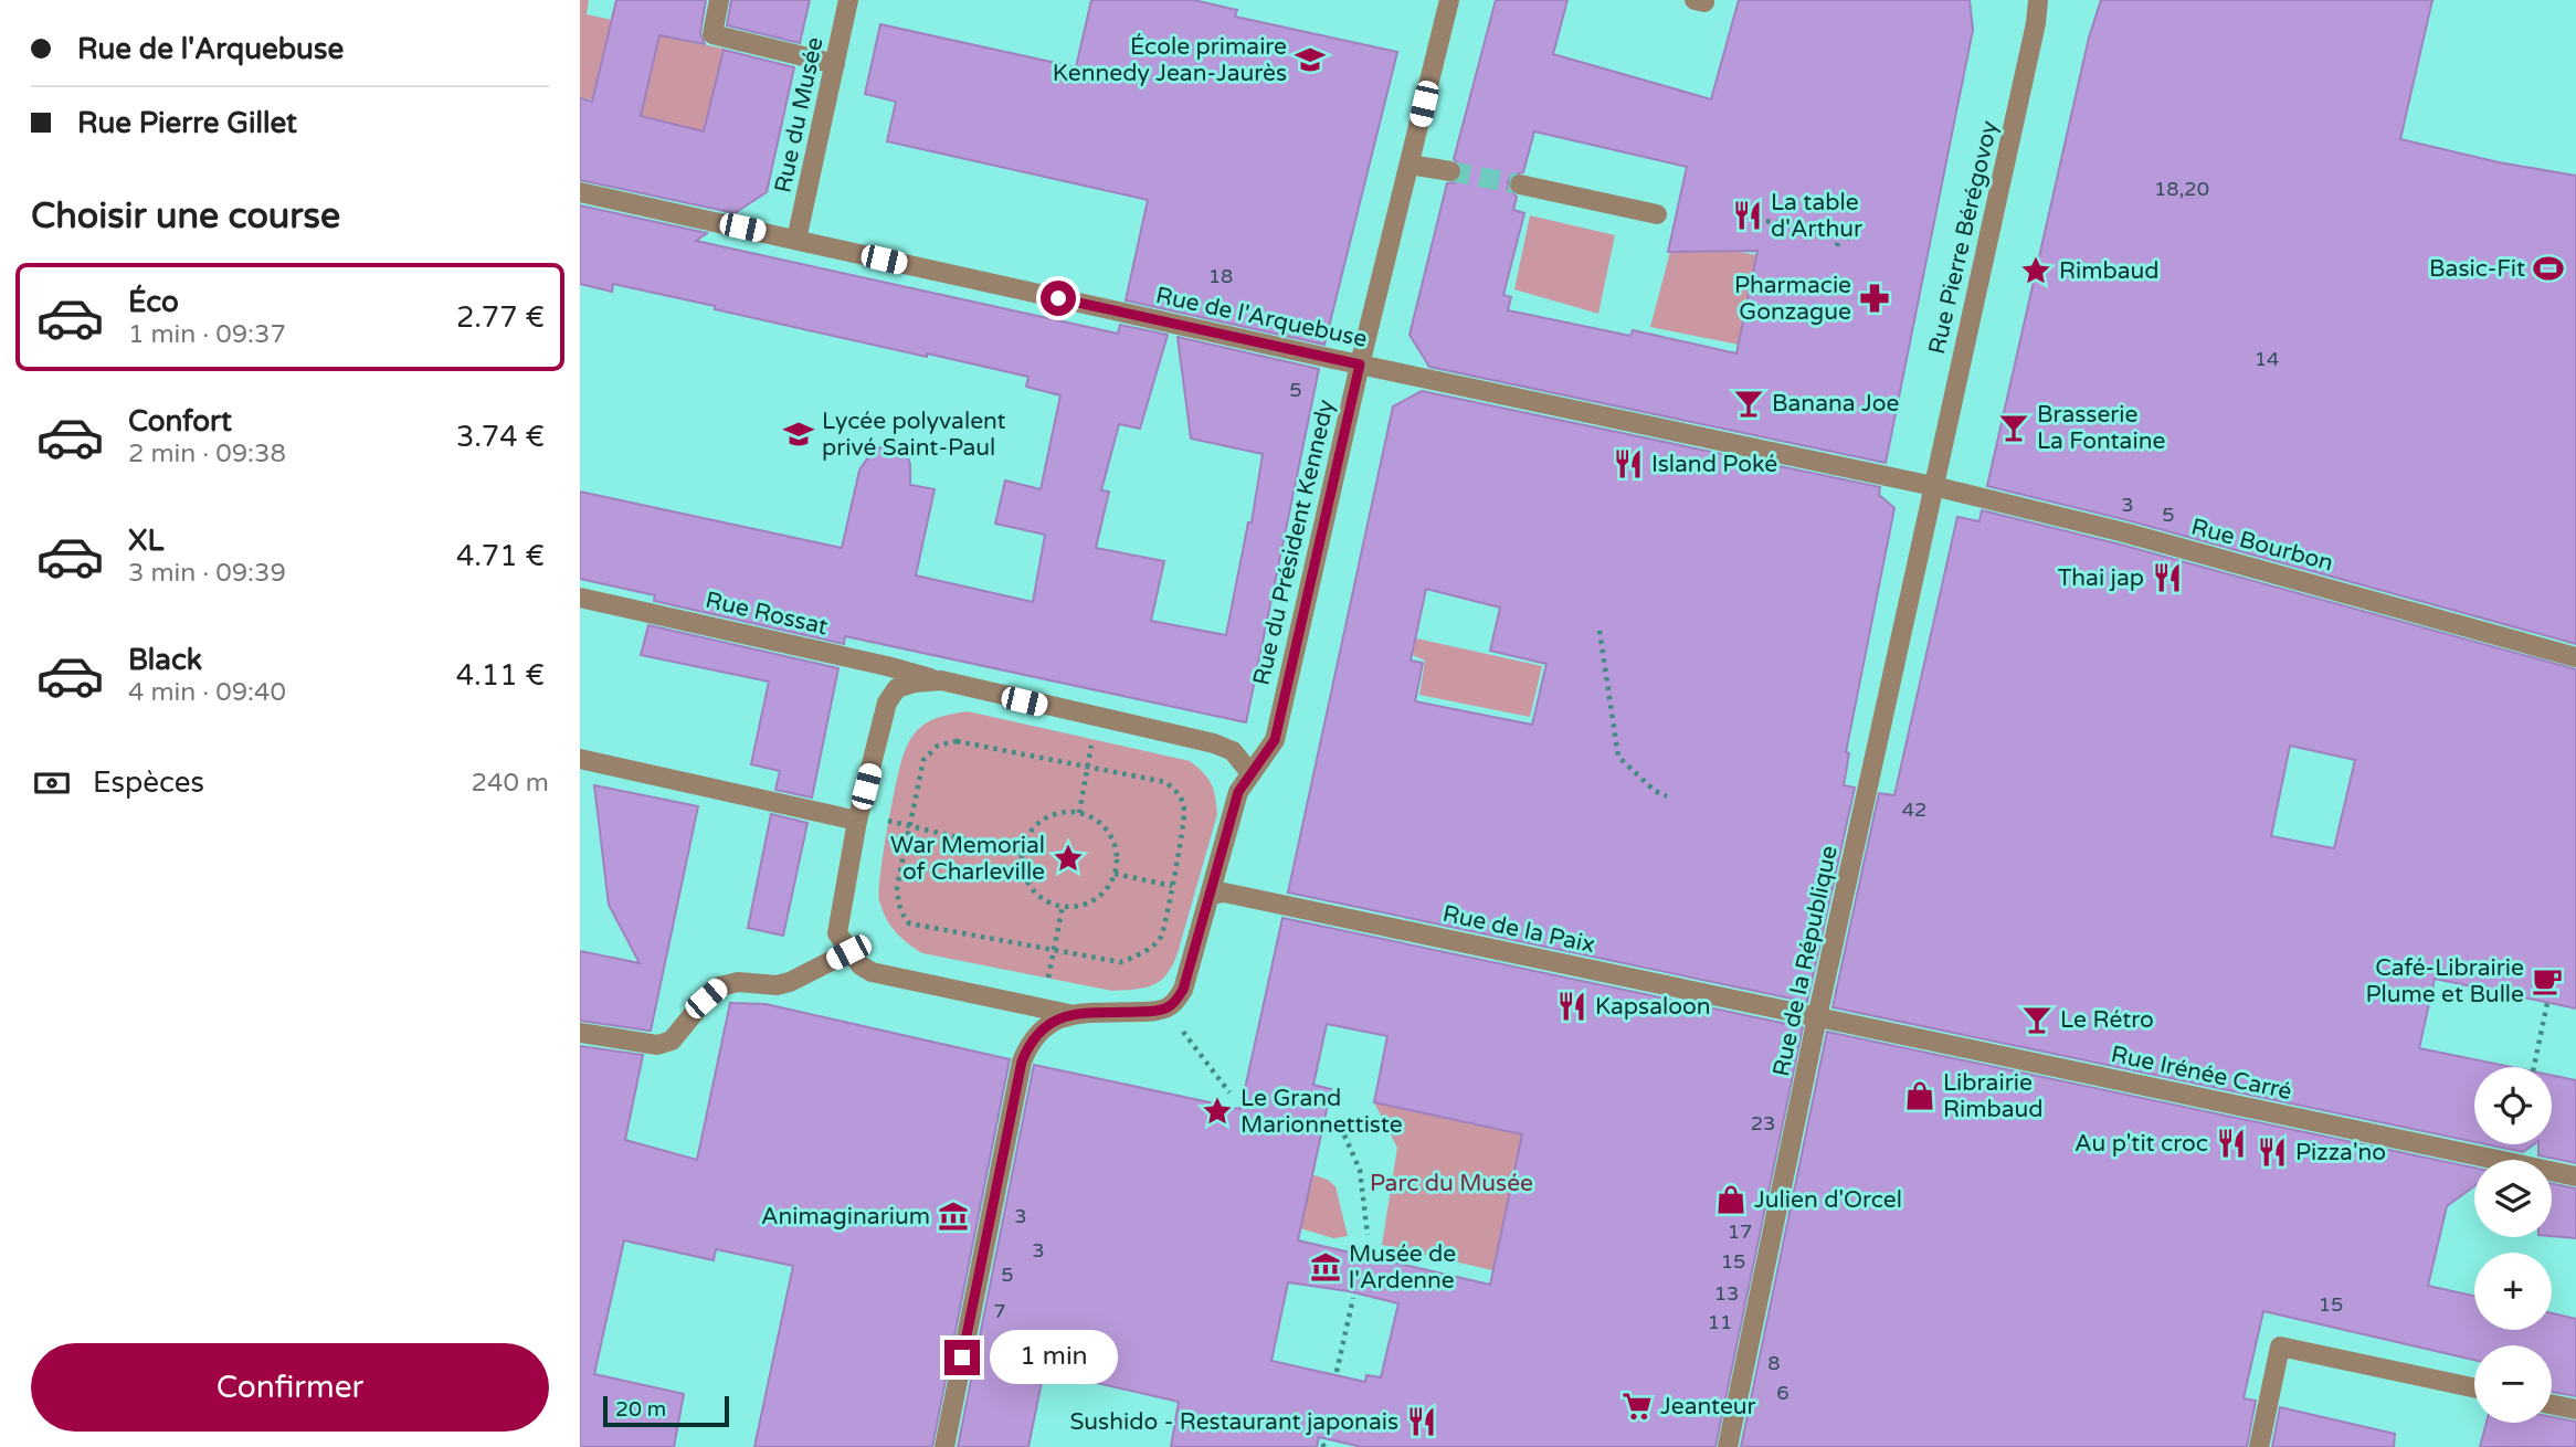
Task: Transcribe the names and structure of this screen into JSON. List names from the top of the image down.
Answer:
{
  "streets": {
    "street": [
      "Rue du Musée",
      "Rue Pierre Bérégovoy",
      "Rue de l'Arquebuse",
      "Rue du Président Kennedy",
      "Rue Bourbon",
      "Rue Rossat",
      "Rue de la Paix",
      "Rue de la République",
      "Rue Irénée Carré"
    ]
  },
  "crossings": [
    ["Rue du Musée", "Rue de l'Arquebuse"],
    ["Rue Pierre Bérégovoy", "Rue de l'Arquebuse"],
    ["Rue Pierre Bérégovoy", "Rue Bourbon"],
    ["Rue Pierre Bérégovoy", "Rue de la République"],
    ["Rue de l'Arquebuse", "Rue du Président Kennedy"],
    ["Rue de l'Arquebuse", "Rue Bourbon"],
    ["Rue de l'Arquebuse", "Rue de la République"],
    ["Rue du Président Kennedy", "Rue Rossat"],
    ["Rue du Président Kennedy", "Rue de la Paix"],
    ["Rue Bourbon", "Rue de la République"],
    ["Rue de la Paix", "Rue de la République"],
    ["Rue de la Paix", "Rue Irénée Carré"],
    ["Rue de la République", "Rue Irénée Carré"]
  ],
  "parks": ["Parc du Musée"],
  "places": {
    "school or university": ["École primaire Kennedy Jean-Jaurès", "Lycée polyvalent privé Saint-Paul"],
    "restaurant": [
      "La table d'Arthur",
      "Island Poké",
      "Thai jap",
      "Kapsaloon",
      "Au p'tit croc",
      "Pizza'no",
      "Sushido - Restaurant japonais"
    ],
    "sports": ["Basic-Fit"],
    "place": ["Rimbaud", "War Memorial of Charleville", "Le Grand Marionnettiste"],
    "pharmacy": ["Pharmacie Gonzague"],
    "bar": ["Banana Joe", "Brasserie La Fontaine", "Le Rétro"],
    "cafe": ["Café-Librairie Plume et Bulle"],
    "shop": ["Librairie Rimbaud", "Julien d'Orcel"],
    "museum": ["Animaginarium", "Musée de l'Ardenne"],
    "supermarket": ["Jeanteur"]
  },
  "house_numbers": [
    "18,20",
    "18",
    "14",
    "5",
    "3",
    "5",
    "42",
    "23",
    "3",
    "17",
    "3",
    "15",
    "5",
    "13",
    "15",
    "7",
    "11",
    "8",
    "6"
  ],
  "scale_bar": "20 m",
  "page": {
    "banner": ["Rue de l'Arquebuse", "Rue Pierre Gillet"],
    "heading": "Choisir une course",
    "list": [
      {
        "name": "Éco",
        "note": "1 min · 09:37",
        "value": "2.77 €"
      },
      {
        "name": "Confort",
        "note": "2 min · 09:38",
        "value": "3.74 €"
      },
      {
        "name": "XL",
        "note": "3 min · 09:39",
        "value": "4.71 €"
      },
      {
        "name": "Black",
        "note": "4 min · 09:40",
        "value": "4.11 €"
      }
    ],
    "pay": ["Espèces", "240 m"],
    "map_buttons": ["+", "−"],
    "buttons": "Confirmer",
    "bubble": "1 min",
    "scale": "20 m"
  }
}
